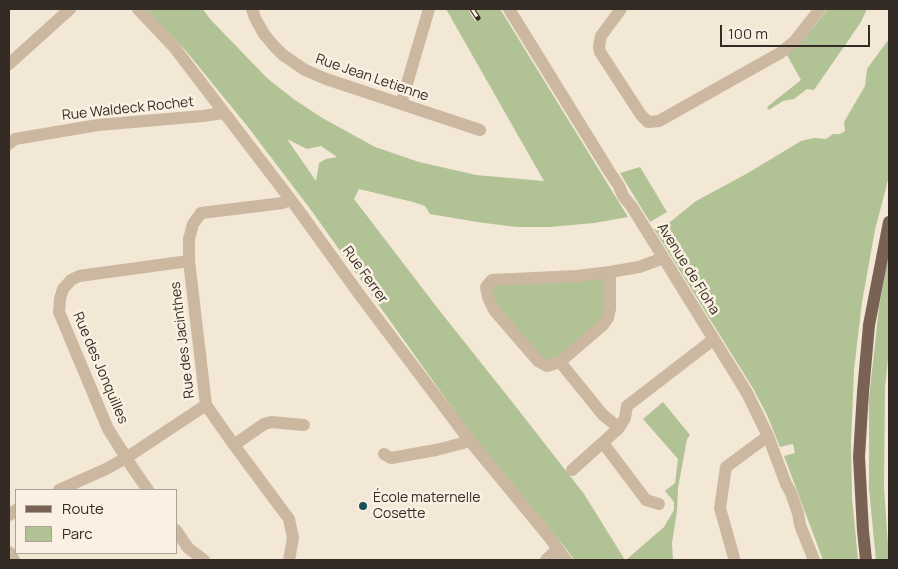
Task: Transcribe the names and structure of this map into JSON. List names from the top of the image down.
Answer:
{
  "streets": {
    "street": [
      "Rue Jean Letienne",
      "Rue Waldeck Rochet",
      "Avenue de Floha",
      "Rue Ferrer",
      "Rue des Jacinthes",
      "Rue des Jonquilles"
    ]
  },
  "crossings": [
    ["Rue Waldeck Rochet", "Rue Ferrer"],
    ["Rue Ferrer", "Rue des Jacinthes"],
    ["Rue des Jacinthes", "Rue des Jonquilles"]
  ],
  "places": ["École maternelle Cosette"],
  "legend": ["Route", "Parc"],
  "scale_bar": "100 m"
}
